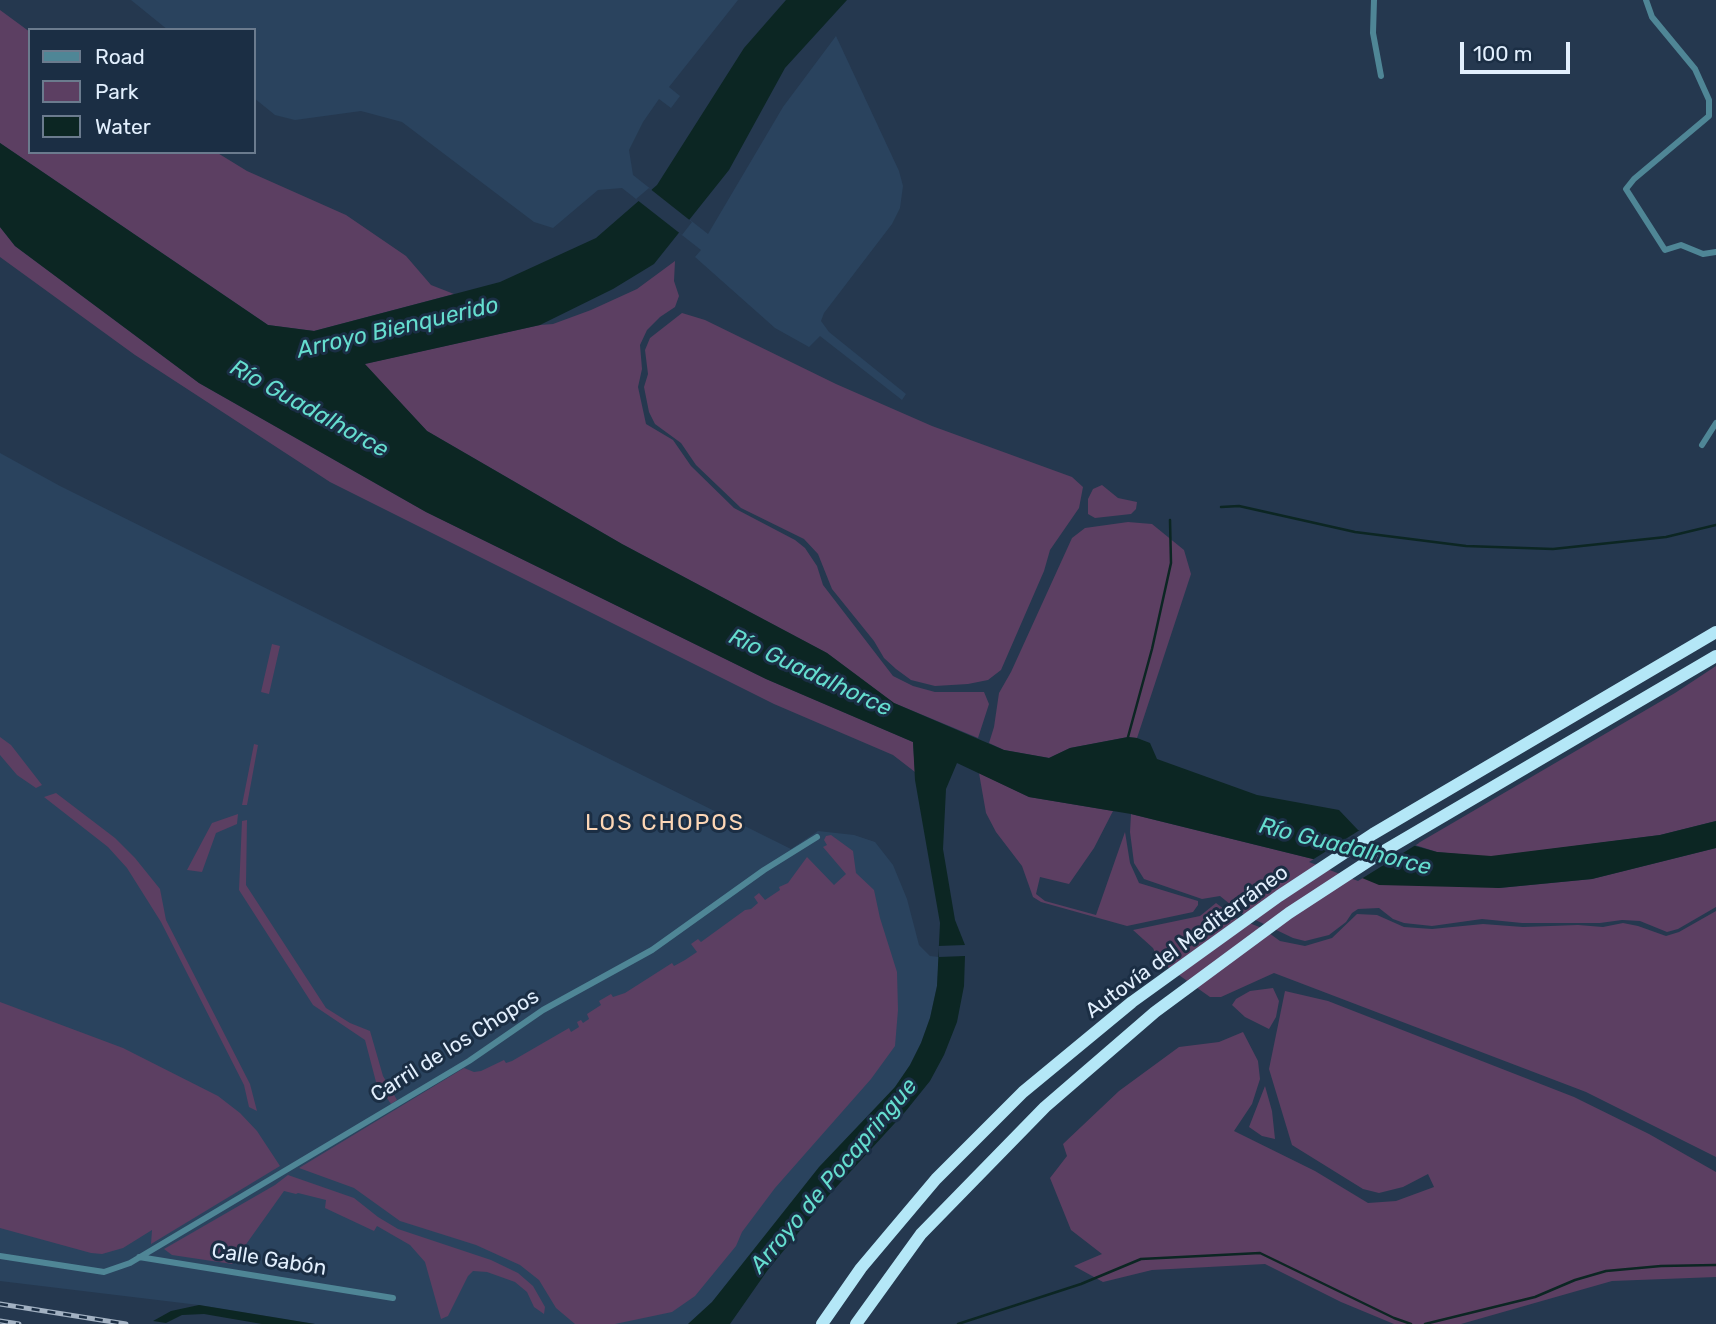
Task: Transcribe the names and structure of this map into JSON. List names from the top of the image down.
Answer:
{
  "streets": {
    "highway": ["Autovía del Mediterráneo"],
    "street": ["Carril de los Chopos", "Calle Gabón"]
  },
  "crossings": [
    ["Carril de los Chopos", "Calle Gabón"]
  ],
  "districts": ["LOS CHOPOS"],
  "water": ["Arroyo Bienquerido", "Río Guadalhorce", "Arroyo de Pocapringue"],
  "legend": ["Road", "Park", "Water"],
  "scale_bar": "100 m"
}
